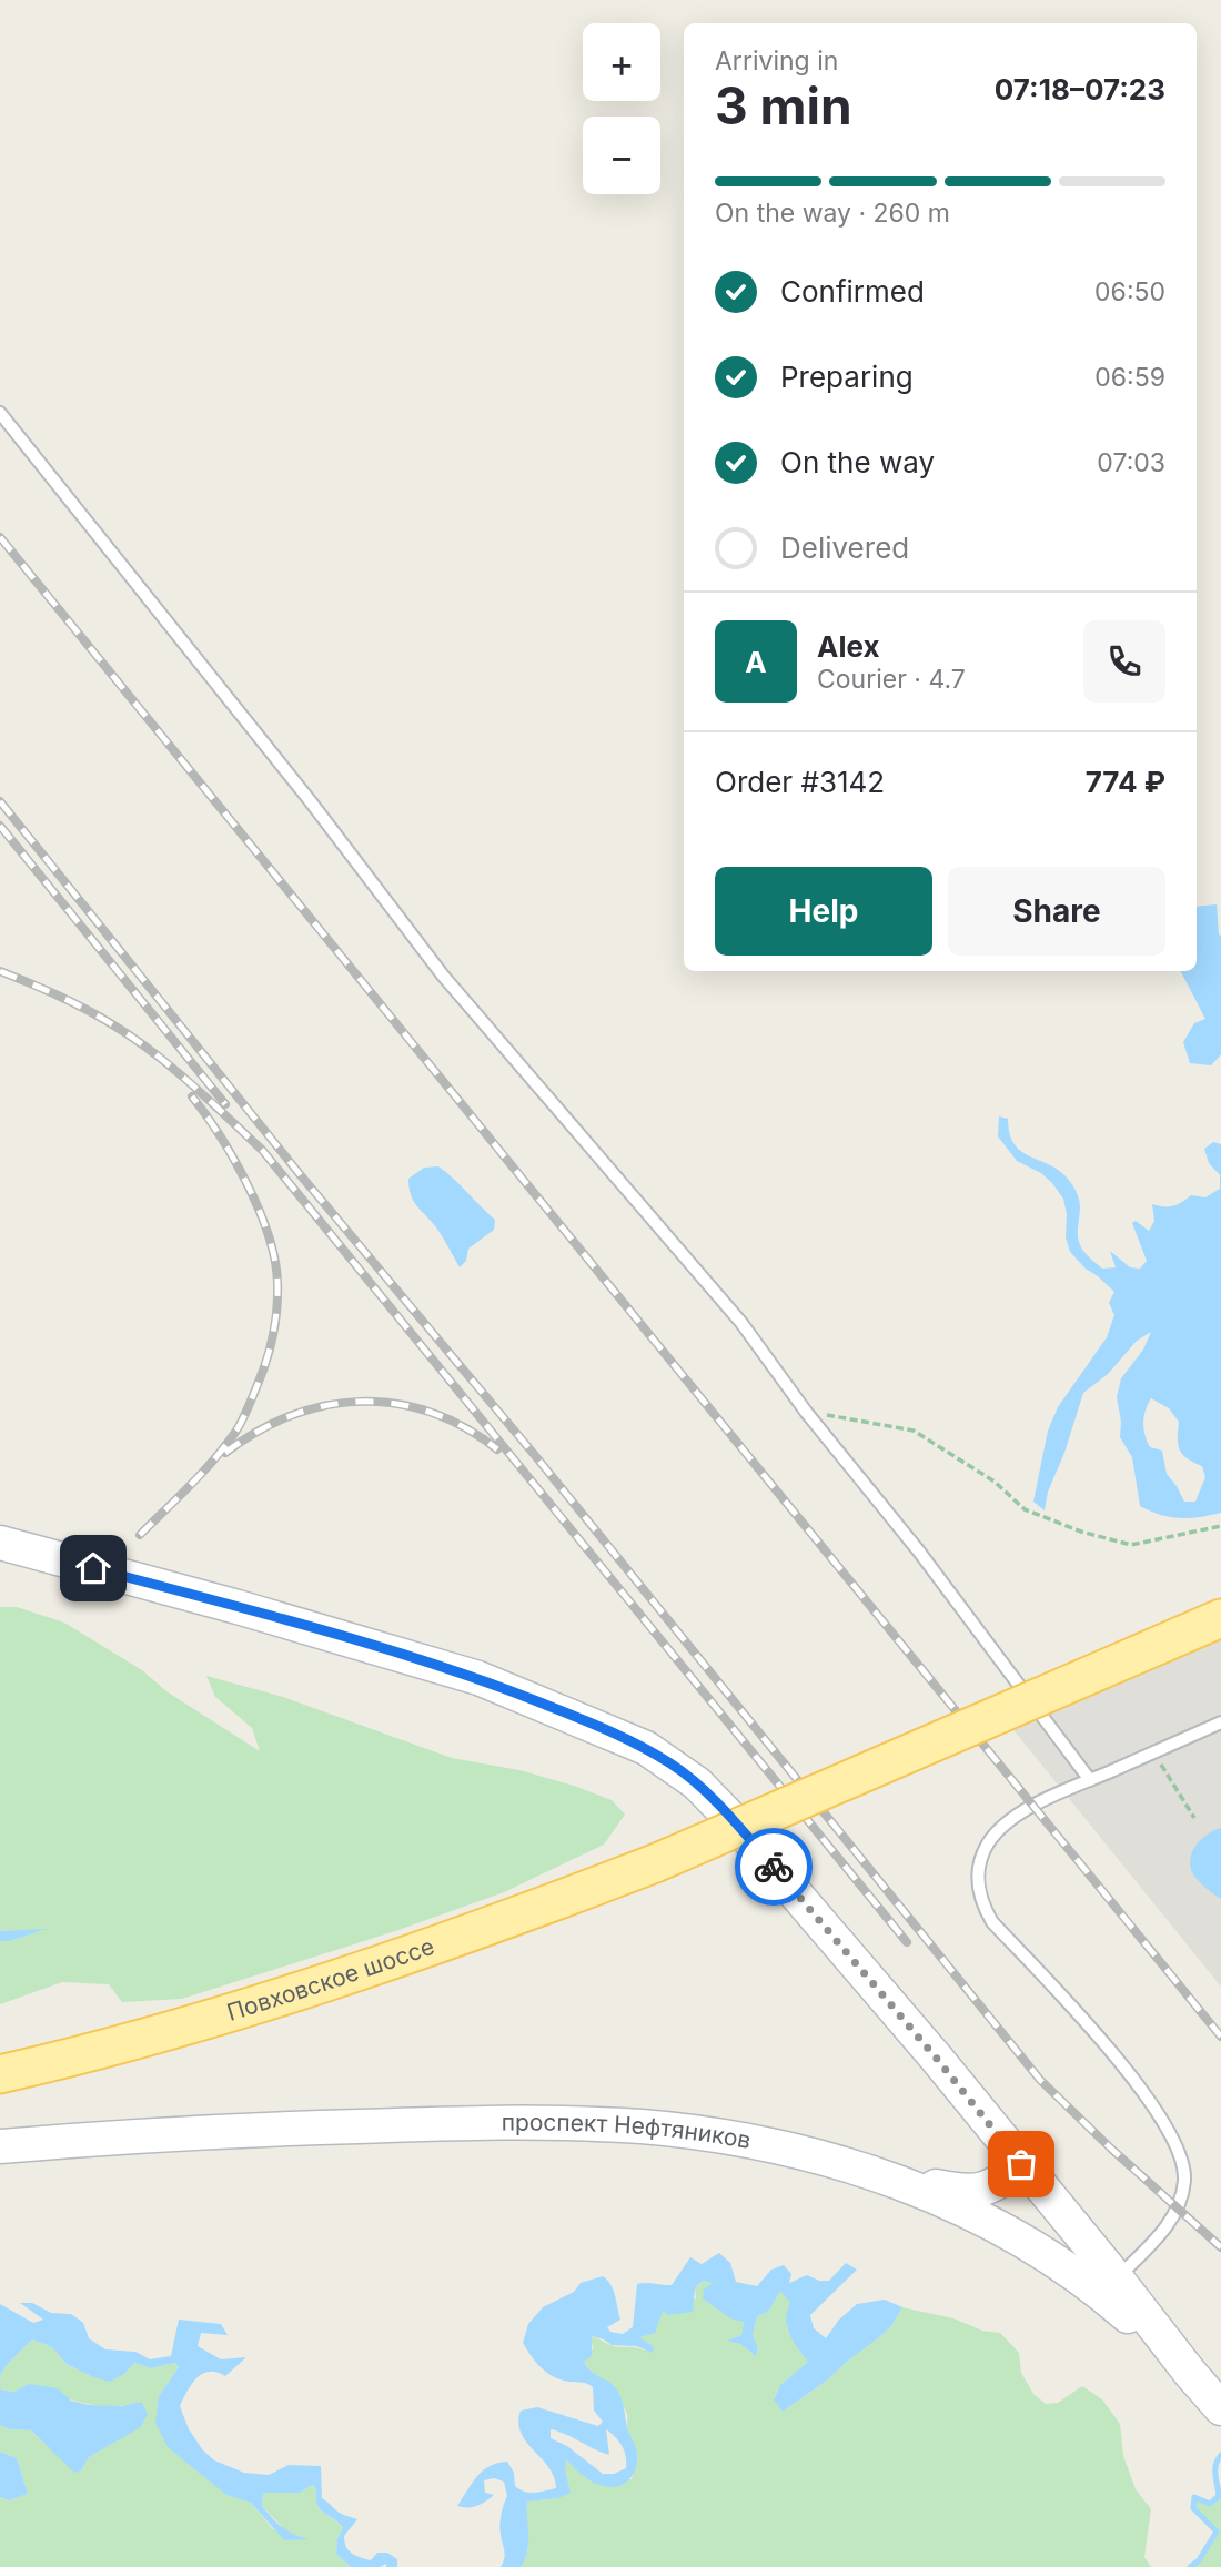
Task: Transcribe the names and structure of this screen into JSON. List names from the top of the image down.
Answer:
{
  "streets": {
    "main road": ["Повховское шоссе", "проспект Нефтяников"]
  },
  "page": {
    "map_buttons": ["+", "−"],
    "heading": ["3 min", "Arriving in", "07:18–07:23"],
    "panel": [
      "Alex",
      "Courier · 4.7",
      "Order #3142",
      "774 ₽"
    ],
    "bar": "On the way · 260 m",
    "list": [
      ["Confirmed", "06:50"],
      ["Preparing", "06:59"],
      ["On the way", "07:03"],
      "Delivered"
    ],
    "round": "A",
    "buttons": ["Help", "Share"]
  }
}
